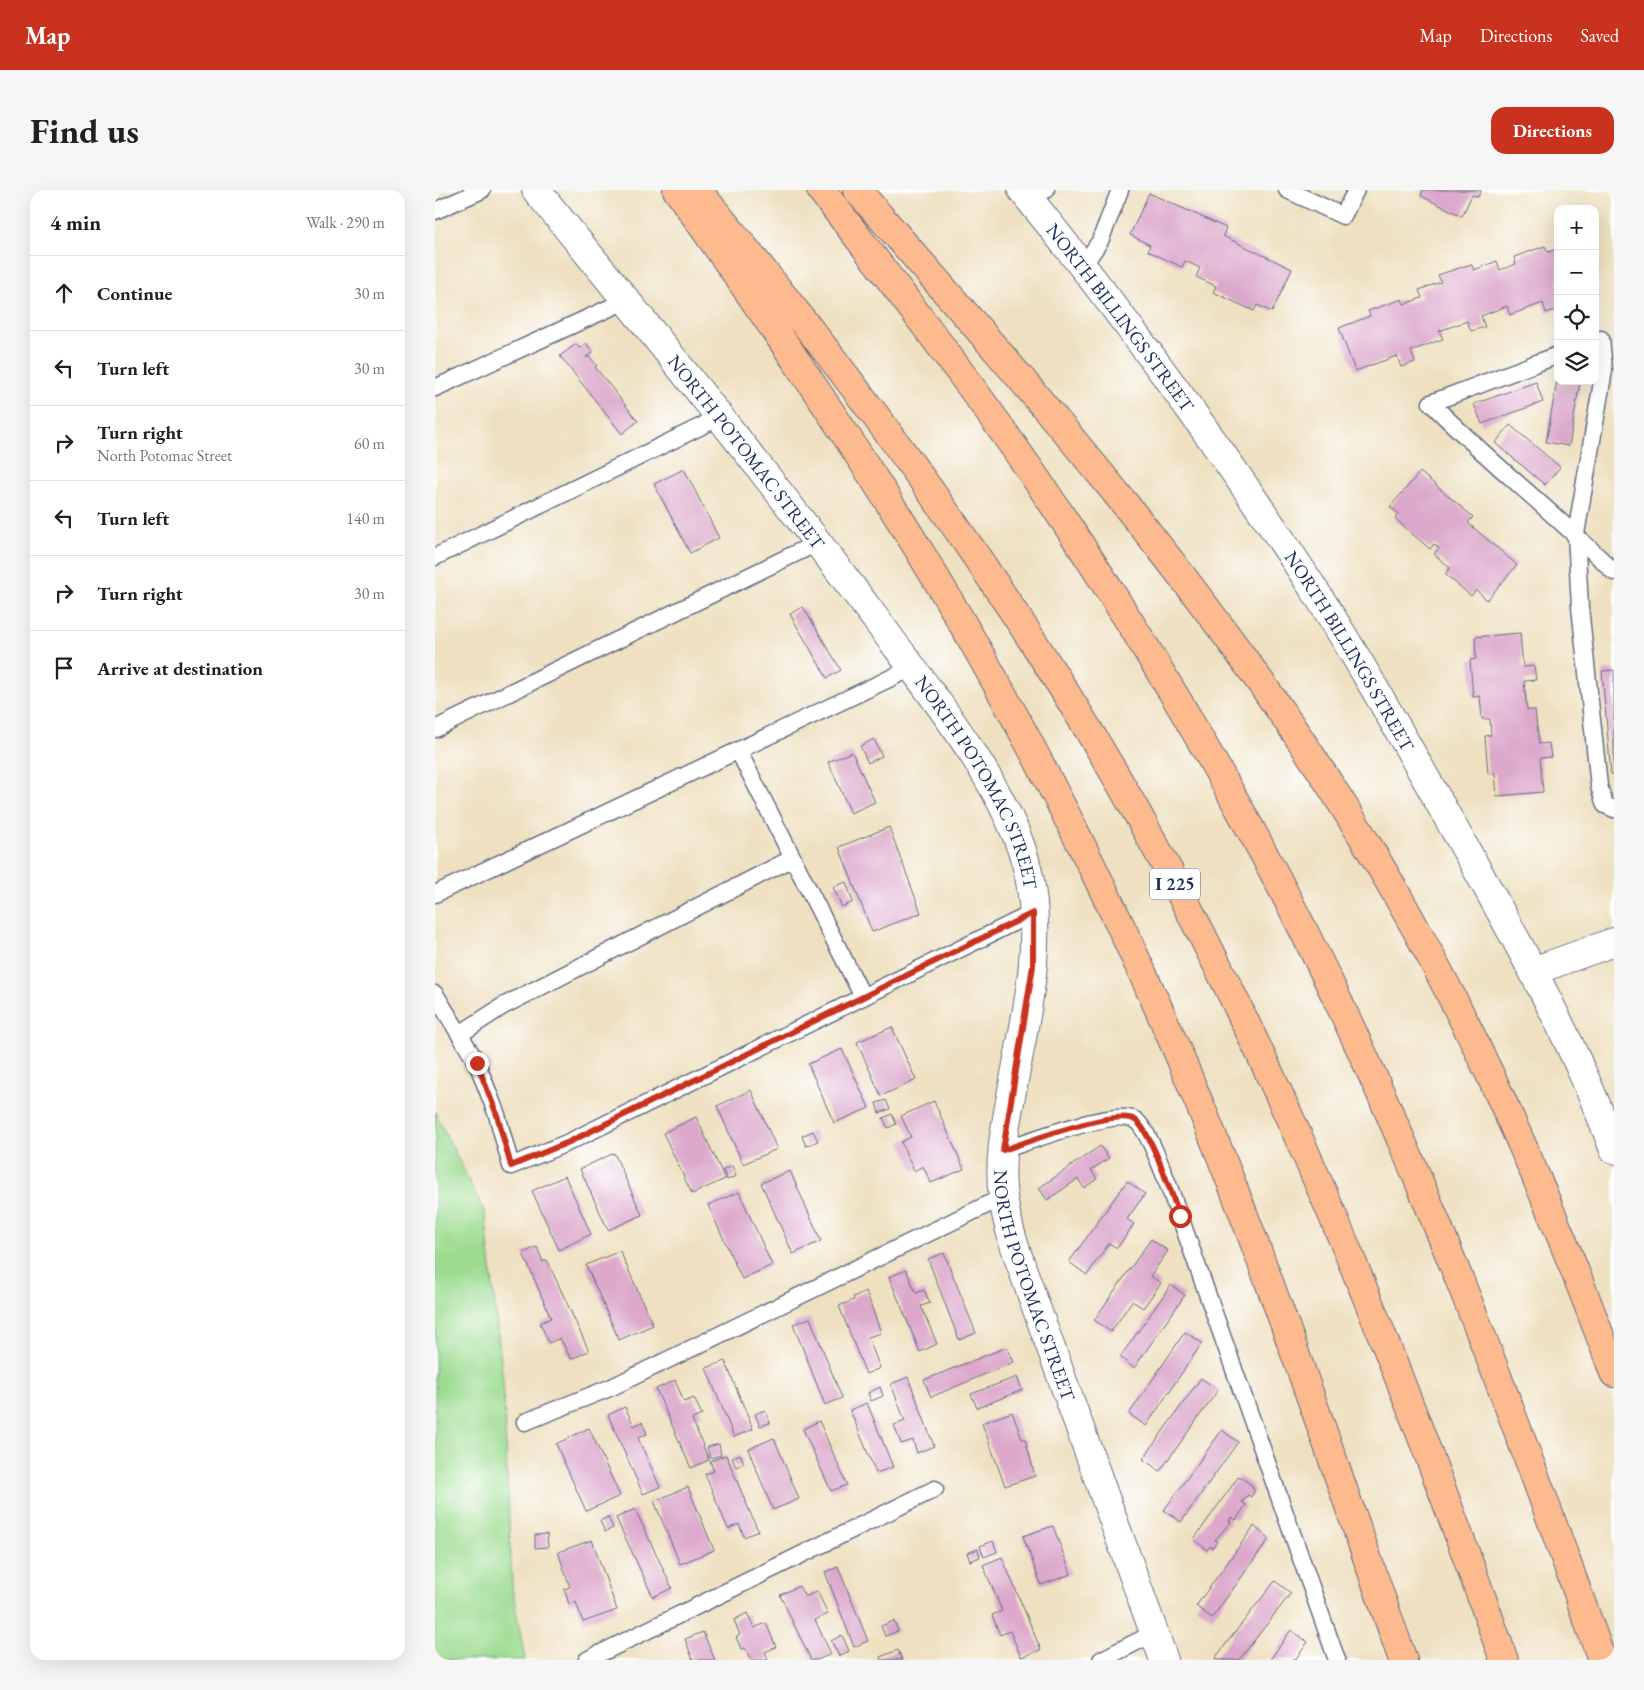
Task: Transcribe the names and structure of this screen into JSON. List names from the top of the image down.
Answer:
{
  "streets": {
    "highway": ["I 225"],
    "street": ["NORTH BILLINGS STREET", "NORTH POTOMAC STREET"]
  },
  "page": {
    "header": "Map",
    "nav": ["Map", "Directions", "Saved"],
    "buttons": "Directions",
    "title": "Find us",
    "heading": ["4 min", "Walk · 290 m"],
    "map_buttons": ["+", "−"],
    "list": [
      ["Continue", "30 m"],
      ["Turn left", "30 m"],
      ["Turn right", "North Potomac Street", "60 m"],
      ["Turn left", "140 m"],
      ["Turn right", "30 m"],
      "Arrive at destination"
    ]
  }
}
